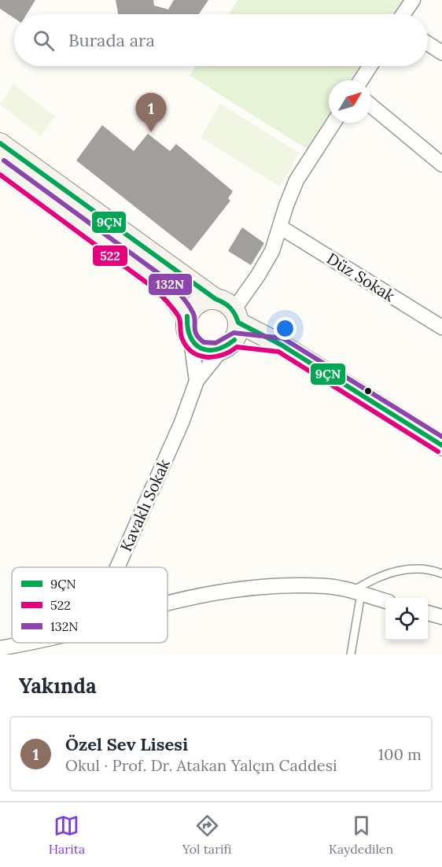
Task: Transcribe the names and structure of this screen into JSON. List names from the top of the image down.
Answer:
{
  "streets": {
    "street": ["Düz Sokak", "Kavaklı Sokak"]
  },
  "lines": ["transit line 9ÇN", "transit line 132N", "transit line 522"],
  "legend": ["9ÇN", "522", "132N"],
  "north": "top right",
  "page": {
    "search": "Burada ara",
    "pins": "1",
    "heading": "Yakında",
    "list": [
      {
        "mark": "1",
        "name": "Özel Sev Lisesi",
        "note": "Okul · Prof. Dr. Atakan Yalçın Caddesi",
        "value": "100 m"
      }
    ],
    "nav": ["Harita", "Yol tarifi", "Kaydedilen"]
  }
}
